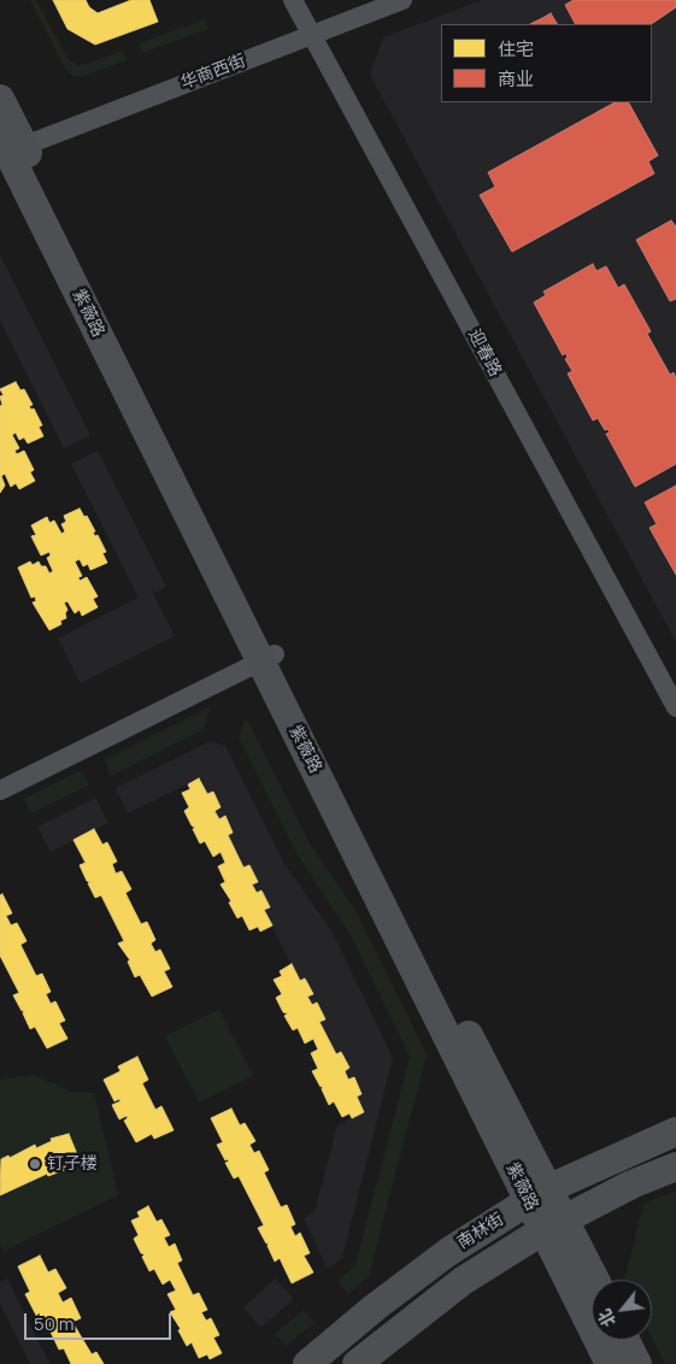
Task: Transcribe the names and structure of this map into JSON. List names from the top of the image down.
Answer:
{
  "streets": {
    "main road": ["紫薇路", "南林街"],
    "street": ["华商西街", "迎春路"]
  },
  "crossings": [
    ["华商西街", "紫薇路"],
    ["华商西街", "迎春路"],
    ["紫薇路", "南林街"]
  ],
  "places": ["钉子楼"],
  "legend": ["住宅", "商业"],
  "scale_bar": "50 m",
  "north": "bottom left"
}
